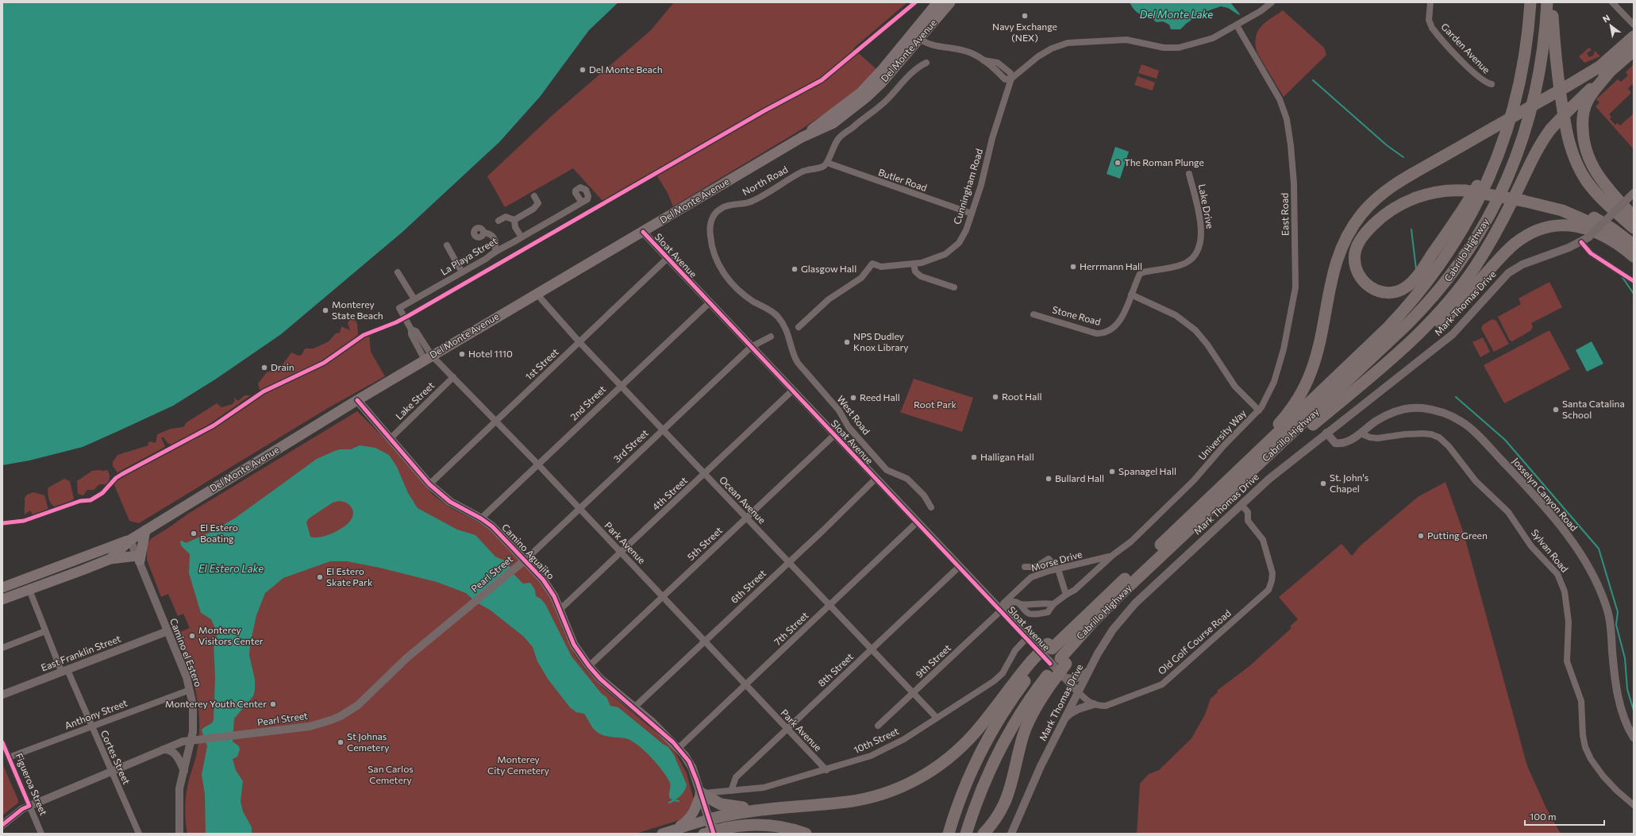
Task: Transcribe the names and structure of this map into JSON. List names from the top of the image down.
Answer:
{
  "streets": {
    "highway": ["Cabrillo Highway"],
    "main road": ["Del Monte Avenue", "Camino Aguajito"],
    "street": [
      "Garden Avenue",
      "Butler Road",
      "North Road",
      "Cunningham Road",
      "Lake Drive",
      "East Road",
      "Sloat Avenue",
      "La Playa Street",
      "Mark Thomas Drive",
      "Stone Road",
      "1st Street",
      "Lake Street",
      "2nd Street",
      "West Road",
      "University Way",
      "3rd Street",
      "4th Street",
      "Josselyn Canyon Road",
      "Ocean Avenue",
      "Park Avenue",
      "5th Street",
      "Sylvan Road",
      "Morse Drive",
      "Pearl Street",
      "6th Street",
      "7th Street",
      "Old Golf Course Road",
      "Camino el Estero",
      "East Franklin Street",
      "9th Street",
      "8th Street",
      "Anthony Street",
      "10th Street",
      "Cortes Street",
      "Figueroa Street"
    ]
  },
  "crossings": [
    ["Del Monte Avenue", "Sloat Avenue"],
    ["Del Monte Avenue", "Ocean Avenue"],
    ["Del Monte Avenue", "Park Avenue"],
    ["Del Monte Avenue", "Camino Aguajito"],
    ["Del Monte Avenue", "Camino el Estero"],
    ["Del Monte Avenue", "Cortes Street"],
    ["Butler Road", "North Road"],
    ["Butler Road", "Cunningham Road"],
    ["North Road", "West Road"],
    ["Lake Drive", "Stone Road"],
    ["Lake Drive", "University Way"],
    ["East Road", "University Way"],
    ["Sloat Avenue", "1st Street"],
    ["Sloat Avenue", "2nd Street"],
    ["Sloat Avenue", "3rd Street"],
    ["Sloat Avenue", "4th Street"],
    ["Sloat Avenue", "5th Street"],
    ["Sloat Avenue", "Morse Drive"],
    ["Sloat Avenue", "6th Street"],
    ["Sloat Avenue", "7th Street"],
    ["Sloat Avenue", "9th Street"],
    ["Sloat Avenue", "8th Street"],
    ["Sloat Avenue", "10th Street"],
    ["La Playa Street", "Park Avenue"],
    ["Mark Thomas Drive", "Josselyn Canyon Road"],
    ["Mark Thomas Drive", "Old Golf Course Road"],
    ["Stone Road", "University Way"],
    ["1st Street", "Ocean Avenue"],
    ["1st Street", "Park Avenue"],
    ["1st Street", "Camino Aguajito"],
    ["Lake Street", "Park Avenue"],
    ["Lake Street", "Camino Aguajito"],
    ["2nd Street", "Ocean Avenue"],
    ["2nd Street", "Park Avenue"],
    ["2nd Street", "Camino Aguajito"],
    ["University Way", "Morse Drive"],
    ["3rd Street", "Ocean Avenue"],
    ["3rd Street", "Park Avenue"],
    ["3rd Street", "Camino Aguajito"],
    ["3rd Street", "Pearl Street"],
    ["4th Street", "Ocean Avenue"],
    ["4th Street", "Park Avenue"],
    ["4th Street", "Camino Aguajito"],
    ["Josselyn Canyon Road", "Sylvan Road"],
    ["Ocean Avenue", "5th Street"],
    ["Ocean Avenue", "6th Street"],
    ["Ocean Avenue", "7th Street"],
    ["Ocean Avenue", "9th Street"],
    ["Ocean Avenue", "8th Street"],
    ["Ocean Avenue", "10th Street"],
    ["Park Avenue", "5th Street"],
    ["Park Avenue", "6th Street"],
    ["Park Avenue", "7th Street"],
    ["Park Avenue", "8th Street"],
    ["Park Avenue", "10th Street"],
    ["5th Street", "Camino Aguajito"],
    ["Camino Aguajito", "Pearl Street"],
    ["Camino Aguajito", "6th Street"],
    ["Camino Aguajito", "7th Street"],
    ["Camino Aguajito", "10th Street"],
    ["Morse Drive", "9th Street"],
    ["Pearl Street", "Camino el Estero"],
    ["Pearl Street", "Cortes Street"],
    ["Pearl Street", "Figueroa Street"],
    ["Camino el Estero", "East Franklin Street"],
    ["Camino el Estero", "Anthony Street"],
    ["East Franklin Street", "Cortes Street"],
    ["8th Street", "10th Street"],
    ["Anthony Street", "Cortes Street"],
    ["Anthony Street", "Figueroa Street"]
  ],
  "water": ["Del Monte Lake", "El Estero Lake"],
  "parks": ["Root Park", "Monterey City Cemetery", "San Carlos Cemetery"],
  "places": [
    "Navy Exchange (NEX)",
    "Del Monte Beach",
    "The Roman Plunge",
    "Herrmann Hall",
    "Glasgow Hall",
    "Monterey State Beach",
    "NPS Dudley Knox Library",
    "Hotel 1110",
    "Drain",
    "Root Hall",
    "Reed Hall",
    "Santa Catalina School",
    "Halligan Hall",
    "Spanagel Hall",
    "Bullard Hall",
    "St. John's Chapel",
    "El Estero Boating",
    "Putting Green",
    "El Estero Skate Park",
    "Monterey Visitors Center",
    "Monterey Youth Center",
    "St Johnas Cemetery"
  ],
  "scale_bar": "100 m",
  "north": "top left"
}
